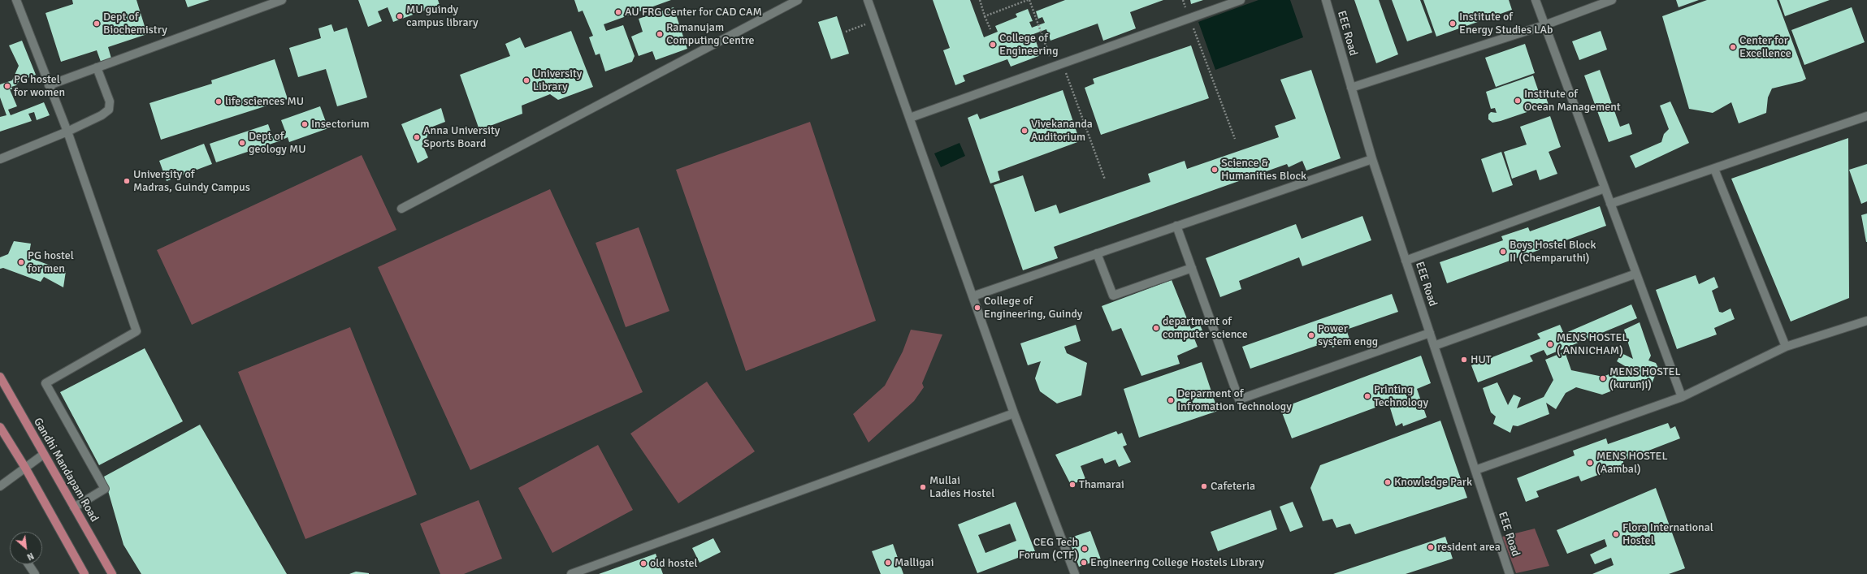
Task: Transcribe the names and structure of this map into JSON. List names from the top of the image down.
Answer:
{
  "streets": {
    "main road": ["Gandhi Mandapam Road"],
    "lane": ["EEE Road"]
  },
  "places": [
    "AU FRG Center for CAD CAM",
    "MU guindy campus library",
    "Dept of Biochemistry",
    "Institute of Energy Studies LAb",
    "Ramanujam Computing Centre",
    "College of Engineering",
    "Center for Excellence",
    "University Library",
    "PG hostel for women",
    "Institute of Ocean Management",
    "life sciences MU",
    "Insectorium",
    "Vivekananda Auditorium",
    "Anna University Sports Board",
    "Dept of geology MU",
    "Science & Humanities Block",
    "University of Madras, Guindy Campus",
    "Boys Hostel Block II (Chemparuthi)",
    "PG hostel for men",
    "College of Engineering, Guindy",
    "department of computer science",
    "Power system engg",
    "MENS HOSTEL ( ANNICHAM)",
    "HUT",
    "MENS HOSTEL (kurunji)",
    "Printing Technology",
    "Deparment of Infromation Technology",
    "MENS HOSTEL (Aambal)",
    "Knowledge Park",
    "Thamarai",
    "Cafeteria",
    "Mullai Ladies Hostel",
    "Flora International Hostel",
    "resident area",
    "CEG Tech Forum (CTF)",
    "Malligai",
    "Engineering College Hostels Library",
    "old hostel"
  ],
  "north": "bottom right"
}
